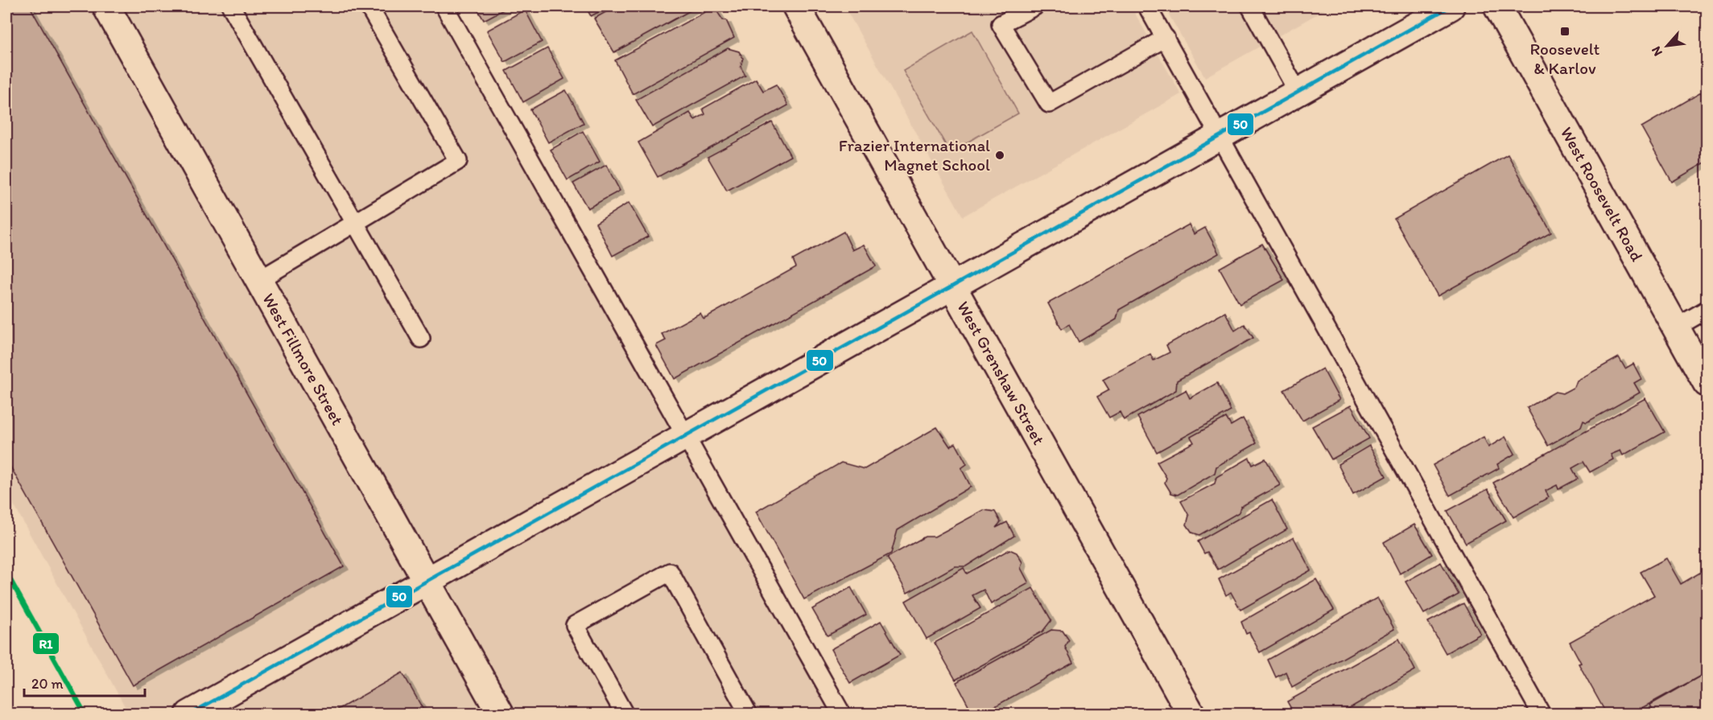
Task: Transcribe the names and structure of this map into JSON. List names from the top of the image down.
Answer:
{
  "streets": {
    "street": ["West Roosevelt Road", "West Fillmore Street", "West Grenshaw Street"]
  },
  "places": {
    "transit": ["Roosevelt & Karlov"],
    "other": ["Frazier International Magnet School"]
  },
  "lines": ["transit line 50", "transit line R1"],
  "scale_bar": "20 m",
  "north": "bottom left"
}
